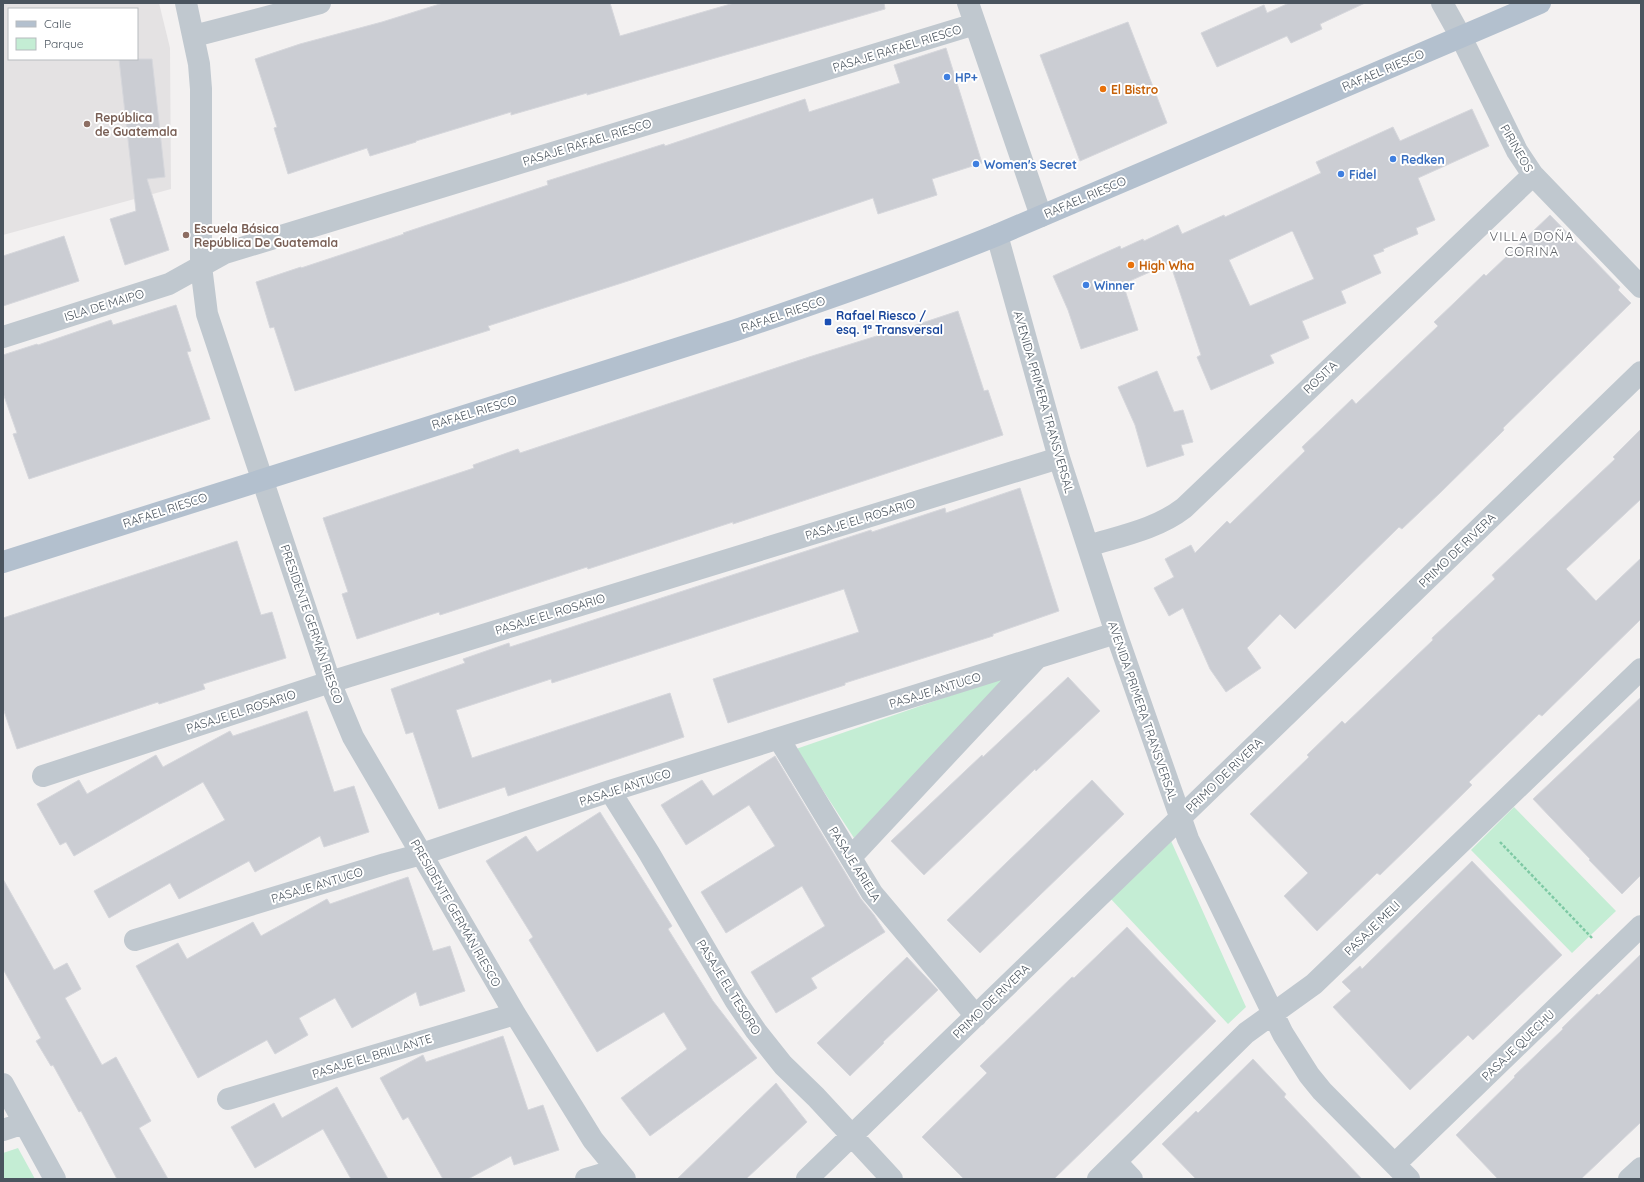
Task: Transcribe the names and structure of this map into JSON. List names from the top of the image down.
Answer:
{
  "streets": {
    "main road": ["RAFAEL RIESCO"],
    "street": [
      "PASAJE RAFAEL RIESCO",
      "PIRINEOS",
      "ISLA DE MAIPO",
      "ROSITA",
      "AVENIDA PRIMERA TRANSVERSAL",
      "PASAJE EL ROSARIO",
      "PRIMO DE RIVERA",
      "PRESIDENTE GERMÁN RIESCO",
      "PASAJE ANTUCO",
      "PASAJE ARIELA",
      "PASAJE MELI",
      "PASAJE EL TESORO",
      "PASAJE QUECHU",
      "PASAJE EL BRILLANTE"
    ]
  },
  "crossings": [
    ["PASAJE RAFAEL RIESCO", "ISLA DE MAIPO"],
    ["PASAJE RAFAEL RIESCO", "PRESIDENTE GERMÁN RIESCO"],
    ["RAFAEL RIESCO", "PIRINEOS"],
    ["RAFAEL RIESCO", "AVENIDA PRIMERA TRANSVERSAL"],
    ["RAFAEL RIESCO", "PRESIDENTE GERMÁN RIESCO"],
    ["PIRINEOS", "ROSITA"],
    ["ISLA DE MAIPO", "PRESIDENTE GERMÁN RIESCO"],
    ["ROSITA", "AVENIDA PRIMERA TRANSVERSAL"],
    ["AVENIDA PRIMERA TRANSVERSAL", "PASAJE EL ROSARIO"],
    ["AVENIDA PRIMERA TRANSVERSAL", "PRIMO DE RIVERA"],
    ["AVENIDA PRIMERA TRANSVERSAL", "PASAJE ANTUCO"],
    ["AVENIDA PRIMERA TRANSVERSAL", "PASAJE MELI"],
    ["AVENIDA PRIMERA TRANSVERSAL", "PASAJE QUECHU"],
    ["PASAJE EL ROSARIO", "PRESIDENTE GERMÁN RIESCO"],
    ["PRIMO DE RIVERA", "PASAJE ARIELA"],
    ["PRIMO DE RIVERA", "PASAJE EL TESORO"],
    ["PRESIDENTE GERMÁN RIESCO", "PASAJE ANTUCO"],
    ["PRESIDENTE GERMÁN RIESCO", "PASAJE EL BRILLANTE"],
    ["PASAJE ANTUCO", "PASAJE ARIELA"],
    ["PASAJE ANTUCO", "PASAJE EL TESORO"]
  ],
  "districts": ["VILLA DOÑA CORINA"],
  "places": {
    "other": [
      "HP+",
      "El Bistro",
      "República de Guatemala",
      "Redken",
      "Women's Secret",
      "Fidel",
      "Escuela Básica República De Guatemala",
      "High Wha",
      "Winner"
    ],
    "transit": ["Rafael Riesco / esq. 1ª Transversal"]
  },
  "legend": ["Calle", "Parque"]
}
